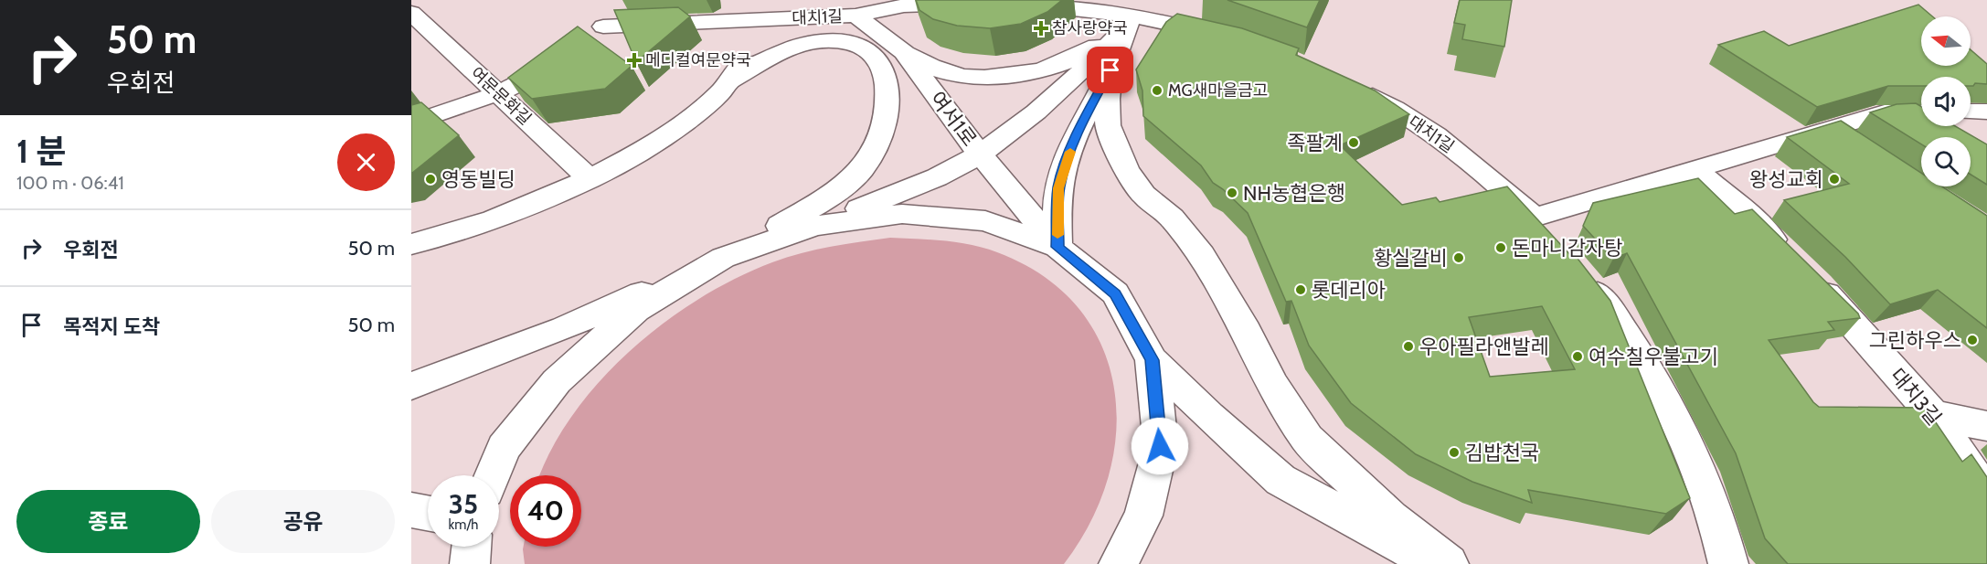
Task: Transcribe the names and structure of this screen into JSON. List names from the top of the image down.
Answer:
{
  "streets": {
    "street": [
      "대치1길",
      "여문문화길",
      "여서1로",
      "대치3길"
    ]
  },
  "crossings": [
    ["대치1길", "여서1로"],
    ["대치1길", "대치3길"]
  ],
  "places": {
    "health": ["참사랑약국", "메디컬여문약국"],
    "other": [
      "MG새마을금고",
      "족팔계",
      "영동빌딩",
      "왕성교회",
      "NH농협은행",
      "돈마니감자탕",
      "황실갈비",
      "롯데리아",
      "그린하우스",
      "우아필라앤발레",
      "여수칠우불고기",
      "김밥천국"
    ]
  },
  "north": "left",
  "page": {
    "turn": ["50 m", "우회전"],
    "heading": ["1 분", "100 m · 06:41"],
    "list": [
      {
        "name": "우회전",
        "value": "50 m"
      },
      {
        "name": "목적지 도착",
        "value": "50 m"
      }
    ],
    "speed": "35 km/h",
    "limit": "40",
    "buttons": ["종료", "공유"]
  }
}
